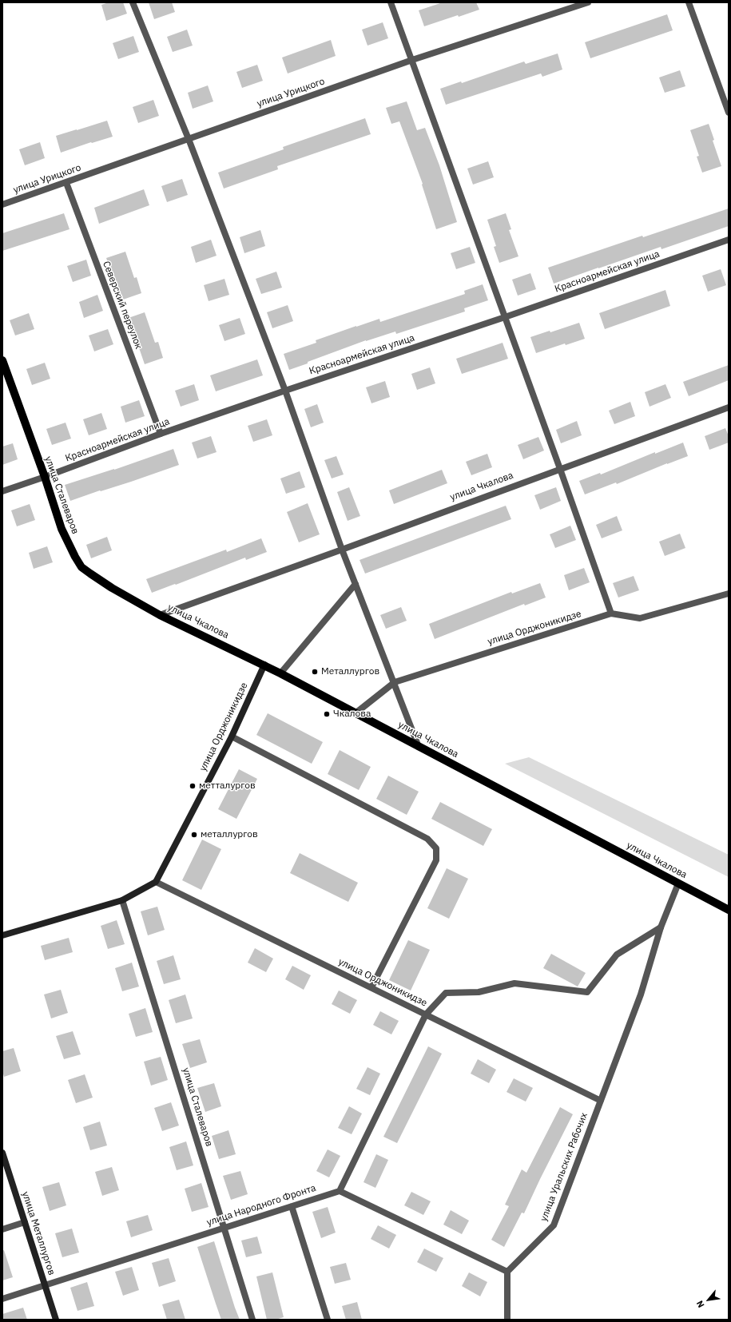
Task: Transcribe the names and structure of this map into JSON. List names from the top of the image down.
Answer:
{
  "streets": {
    "main road": [
      "улица Чкалова",
      "улица Сталеваров",
      "улица Орджоникидзе",
      "улица Металлургов"
    ],
    "street": [
      "улица Урицкого",
      "Красноармейская улица",
      "Северский переулок",
      "улица Уральских Рабочих",
      "улица Народного Фронта"
    ]
  },
  "crossings": [
    ["улица Урицкого", "Северский переулок"],
    ["Красноармейская улица", "Северский переулок"],
    ["Красноармейская улица", "улица Сталеваров"],
    ["улица Чкалова", "улица Сталеваров"],
    ["улица Чкалова", "улица Орджоникидзе"],
    ["улица Чкалова", "улица Уральских Рабочих"],
    ["улица Сталеваров", "улица Народного Фронта"],
    ["улица Орджоникидзе", "улица Уральских Рабочих"],
    ["улица Народного Фронта", "улица Металлургов"]
  ],
  "places": [
    "Металлургов",
    "Чкалова",
    "метталургов",
    "металлургов"
  ],
  "north": "bottom left"
}
